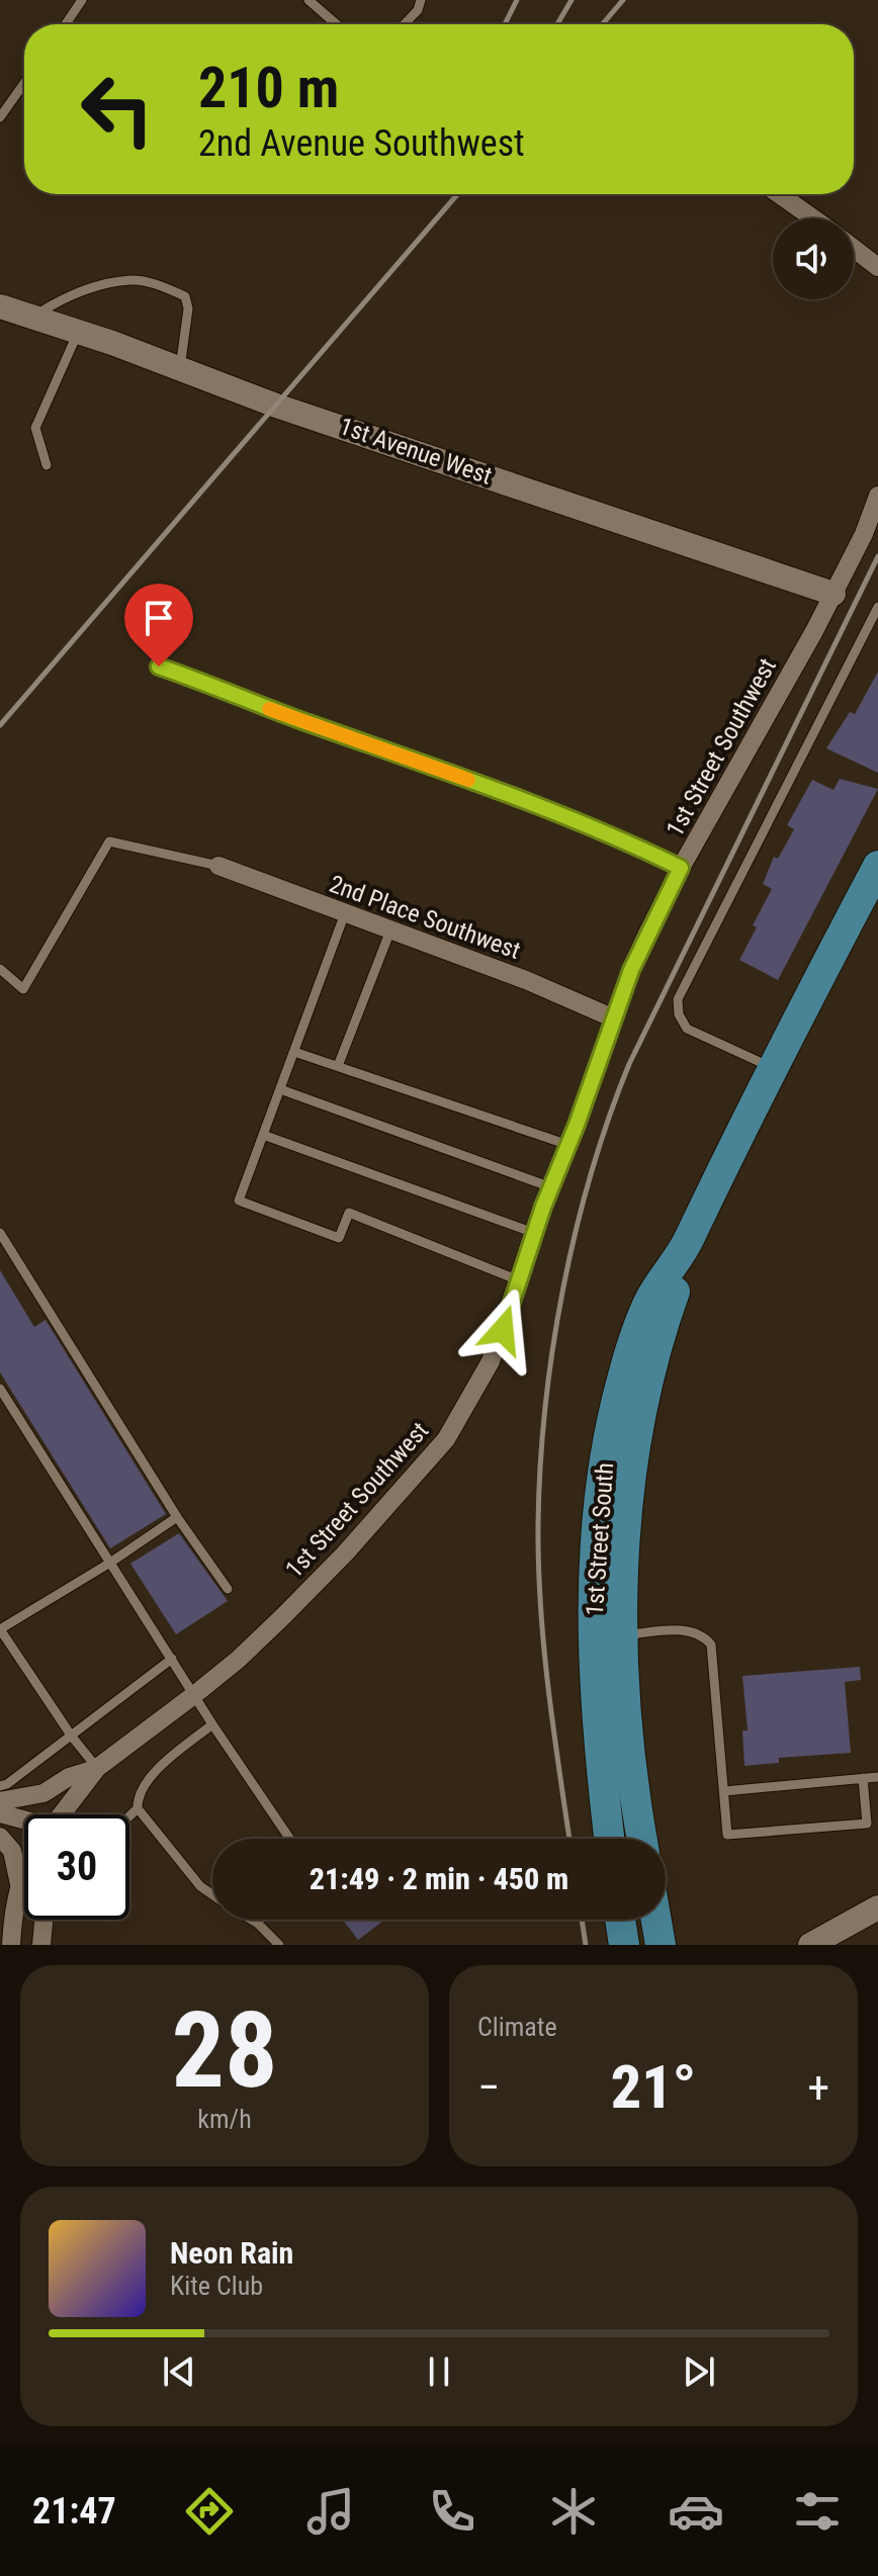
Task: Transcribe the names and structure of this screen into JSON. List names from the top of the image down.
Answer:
{
  "streets": {
    "main road": ["1st Street South"],
    "street": ["1st Avenue West", "1st Street Southwest", "2nd Place Southwest"]
  },
  "crossings": [
    ["1st Avenue West", "1st Street Southwest"],
    ["1st Street Southwest", "2nd Place Southwest"]
  ],
  "page": {
    "turn": ["210 m", "2nd Avenue Southwest"],
    "limit": "30",
    "trip": "21:49 · 2 min · 450 m",
    "tile": [
      ["28", "km/h"],
      "Climate"
    ],
    "heat": ["−", "21°", "+"],
    "song": ["Neon Rain", "Kite Club"],
    "tabs": "21:47"
  }
}
